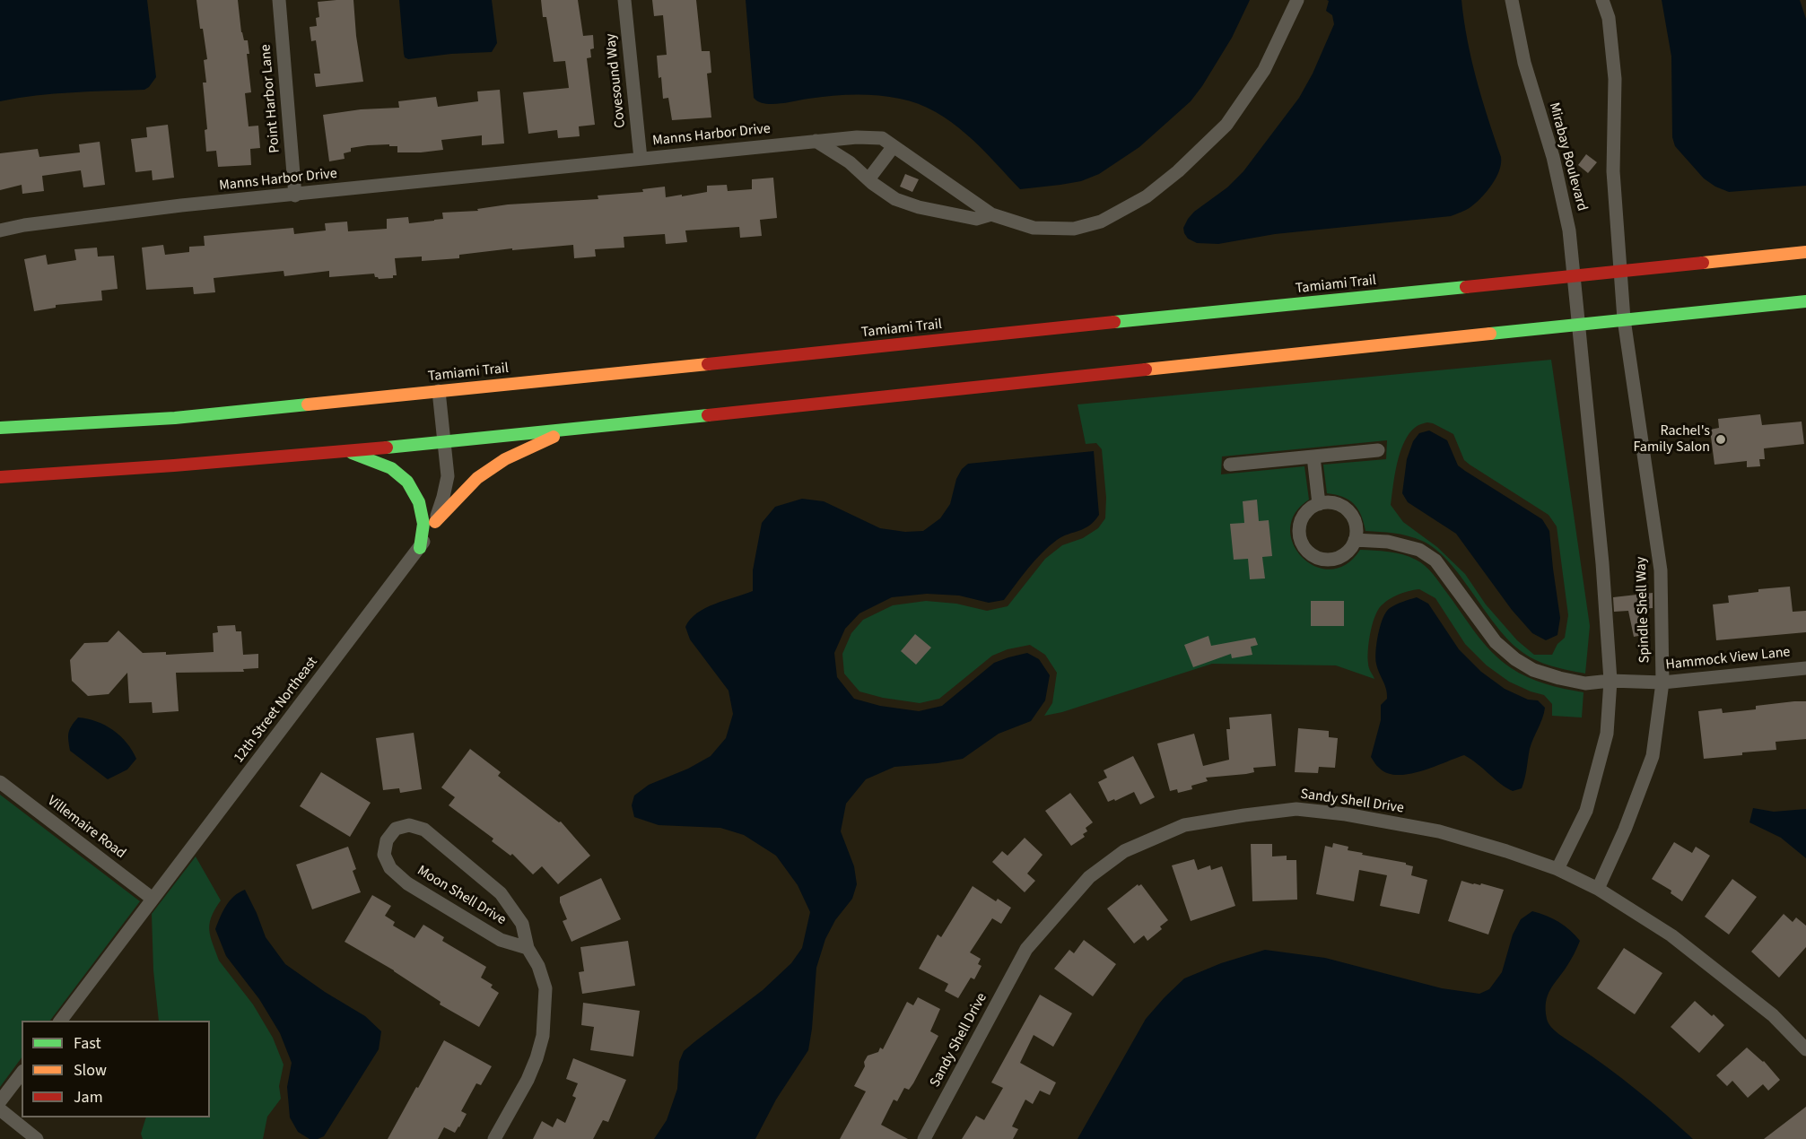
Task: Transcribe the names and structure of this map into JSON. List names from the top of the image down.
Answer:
{
  "streets": {
    "main road": ["Tamiami Trail"],
    "street": [
      "Covesound Way",
      "Point Harbor Lane",
      "Manns Harbor Drive",
      "Mirabay Boulevard",
      "Spindle Shell Way",
      "Hammock View Lane",
      "12th Street Northeast",
      "Sandy Shell Drive",
      "Villemaire Road",
      "Moon Shell Drive"
    ]
  },
  "crossings": [
    ["Covesound Way", "Manns Harbor Drive"],
    ["Point Harbor Lane", "Manns Harbor Drive"],
    ["Mirabay Boulevard", "Tamiami Trail"],
    ["Tamiami Trail", "12th Street Northeast"],
    ["Spindle Shell Way", "Hammock View Lane"],
    ["Spindle Shell Way", "Sandy Shell Drive"],
    ["12th Street Northeast", "Villemaire Road"]
  ],
  "places": ["Rachel's Family Salon"],
  "legend": ["Fast", "Slow", "Jam"]
}
